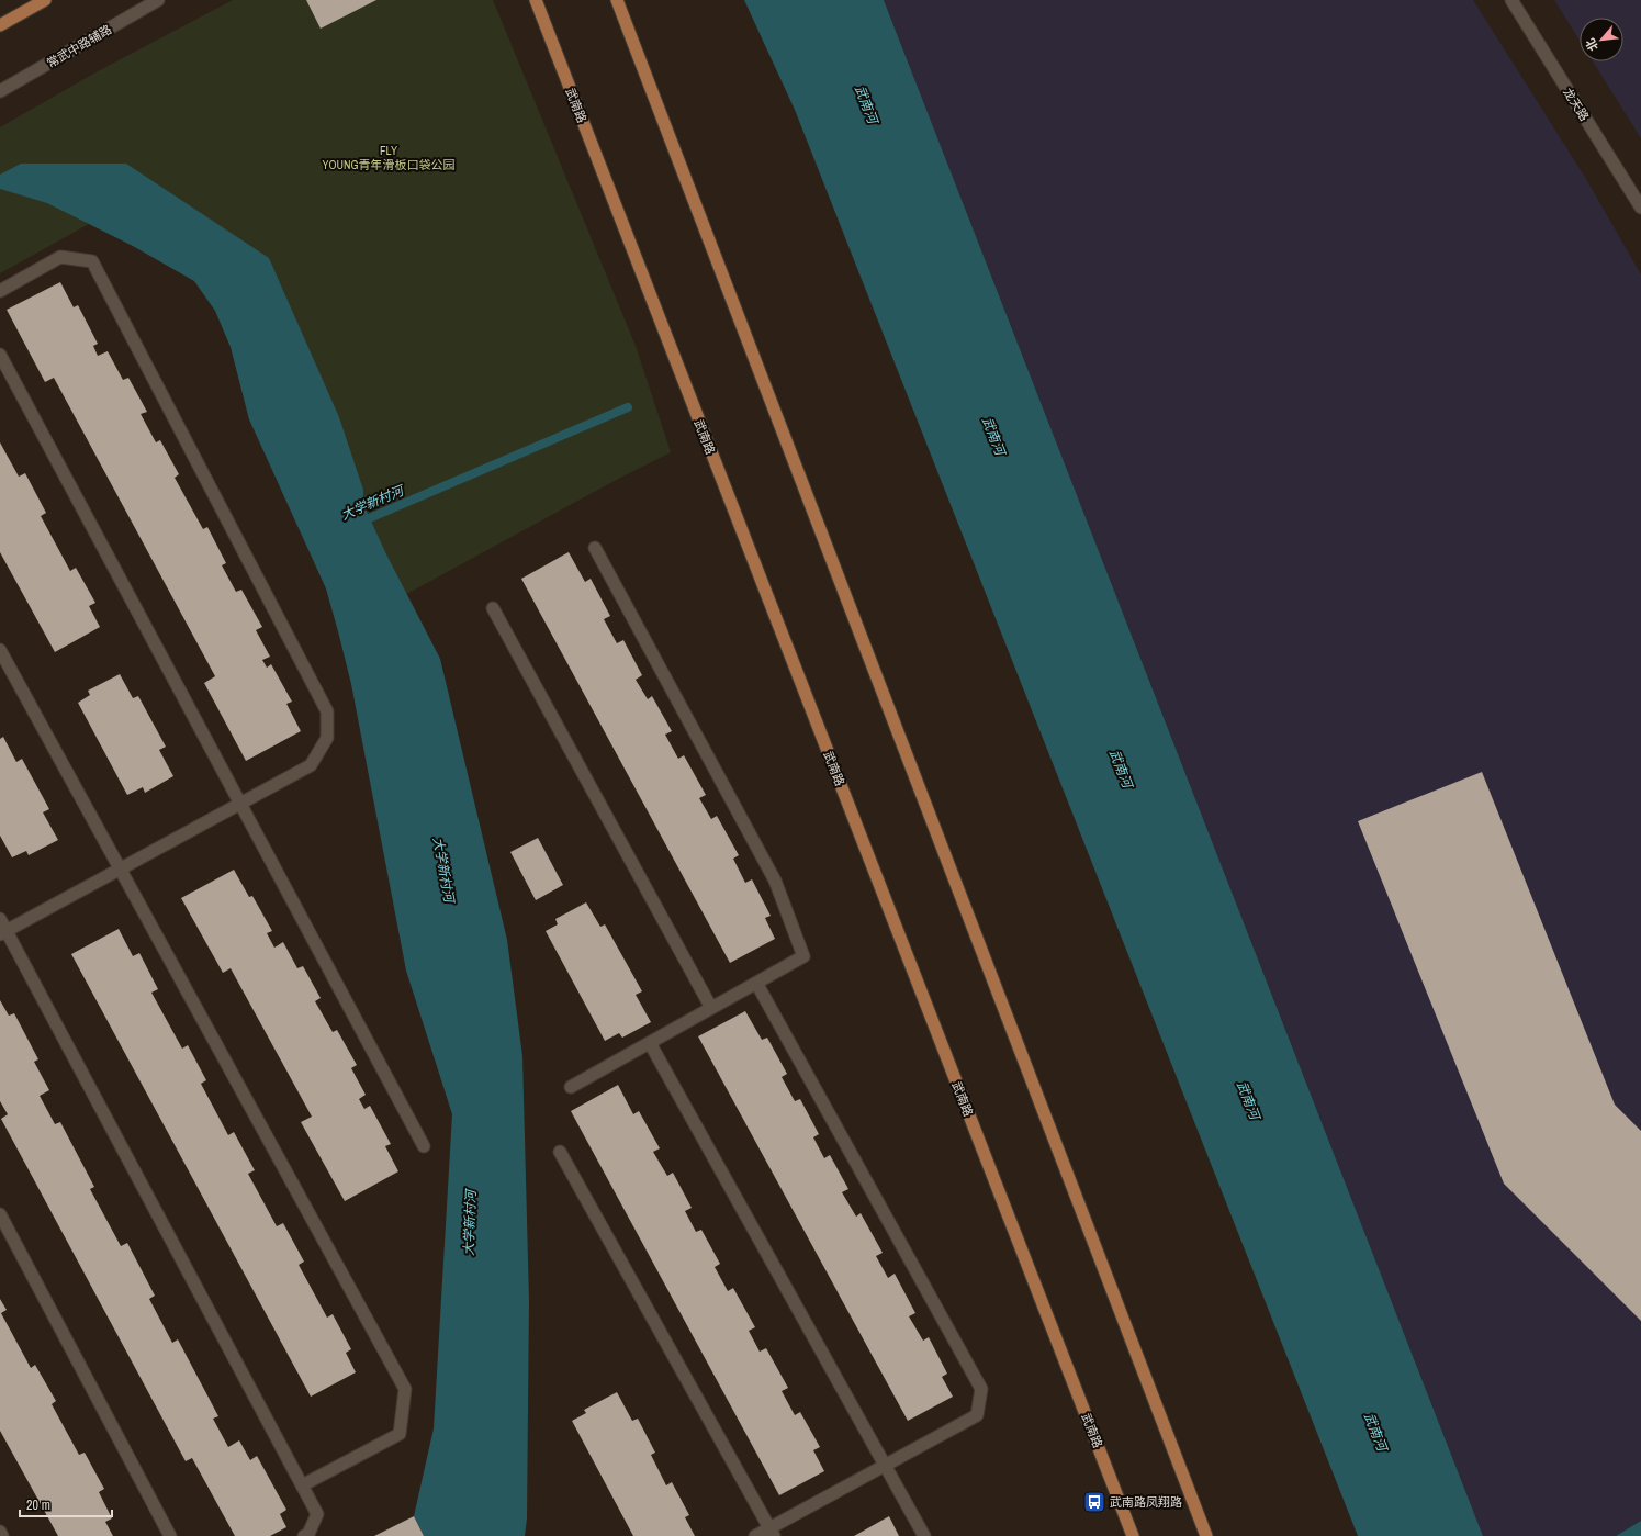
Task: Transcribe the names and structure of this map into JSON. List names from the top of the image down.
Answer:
{
  "streets": {
    "main road": ["武南路"],
    "street": ["常武中路辅路", "龙天路"]
  },
  "water": ["武南河", "大学新村河"],
  "parks": ["FLY YOUNG青年滑板口袋公园"],
  "places": {
    "bus stop": ["武南路凤翔路"]
  },
  "scale_bar": "20 m",
  "north": "bottom left"
}
